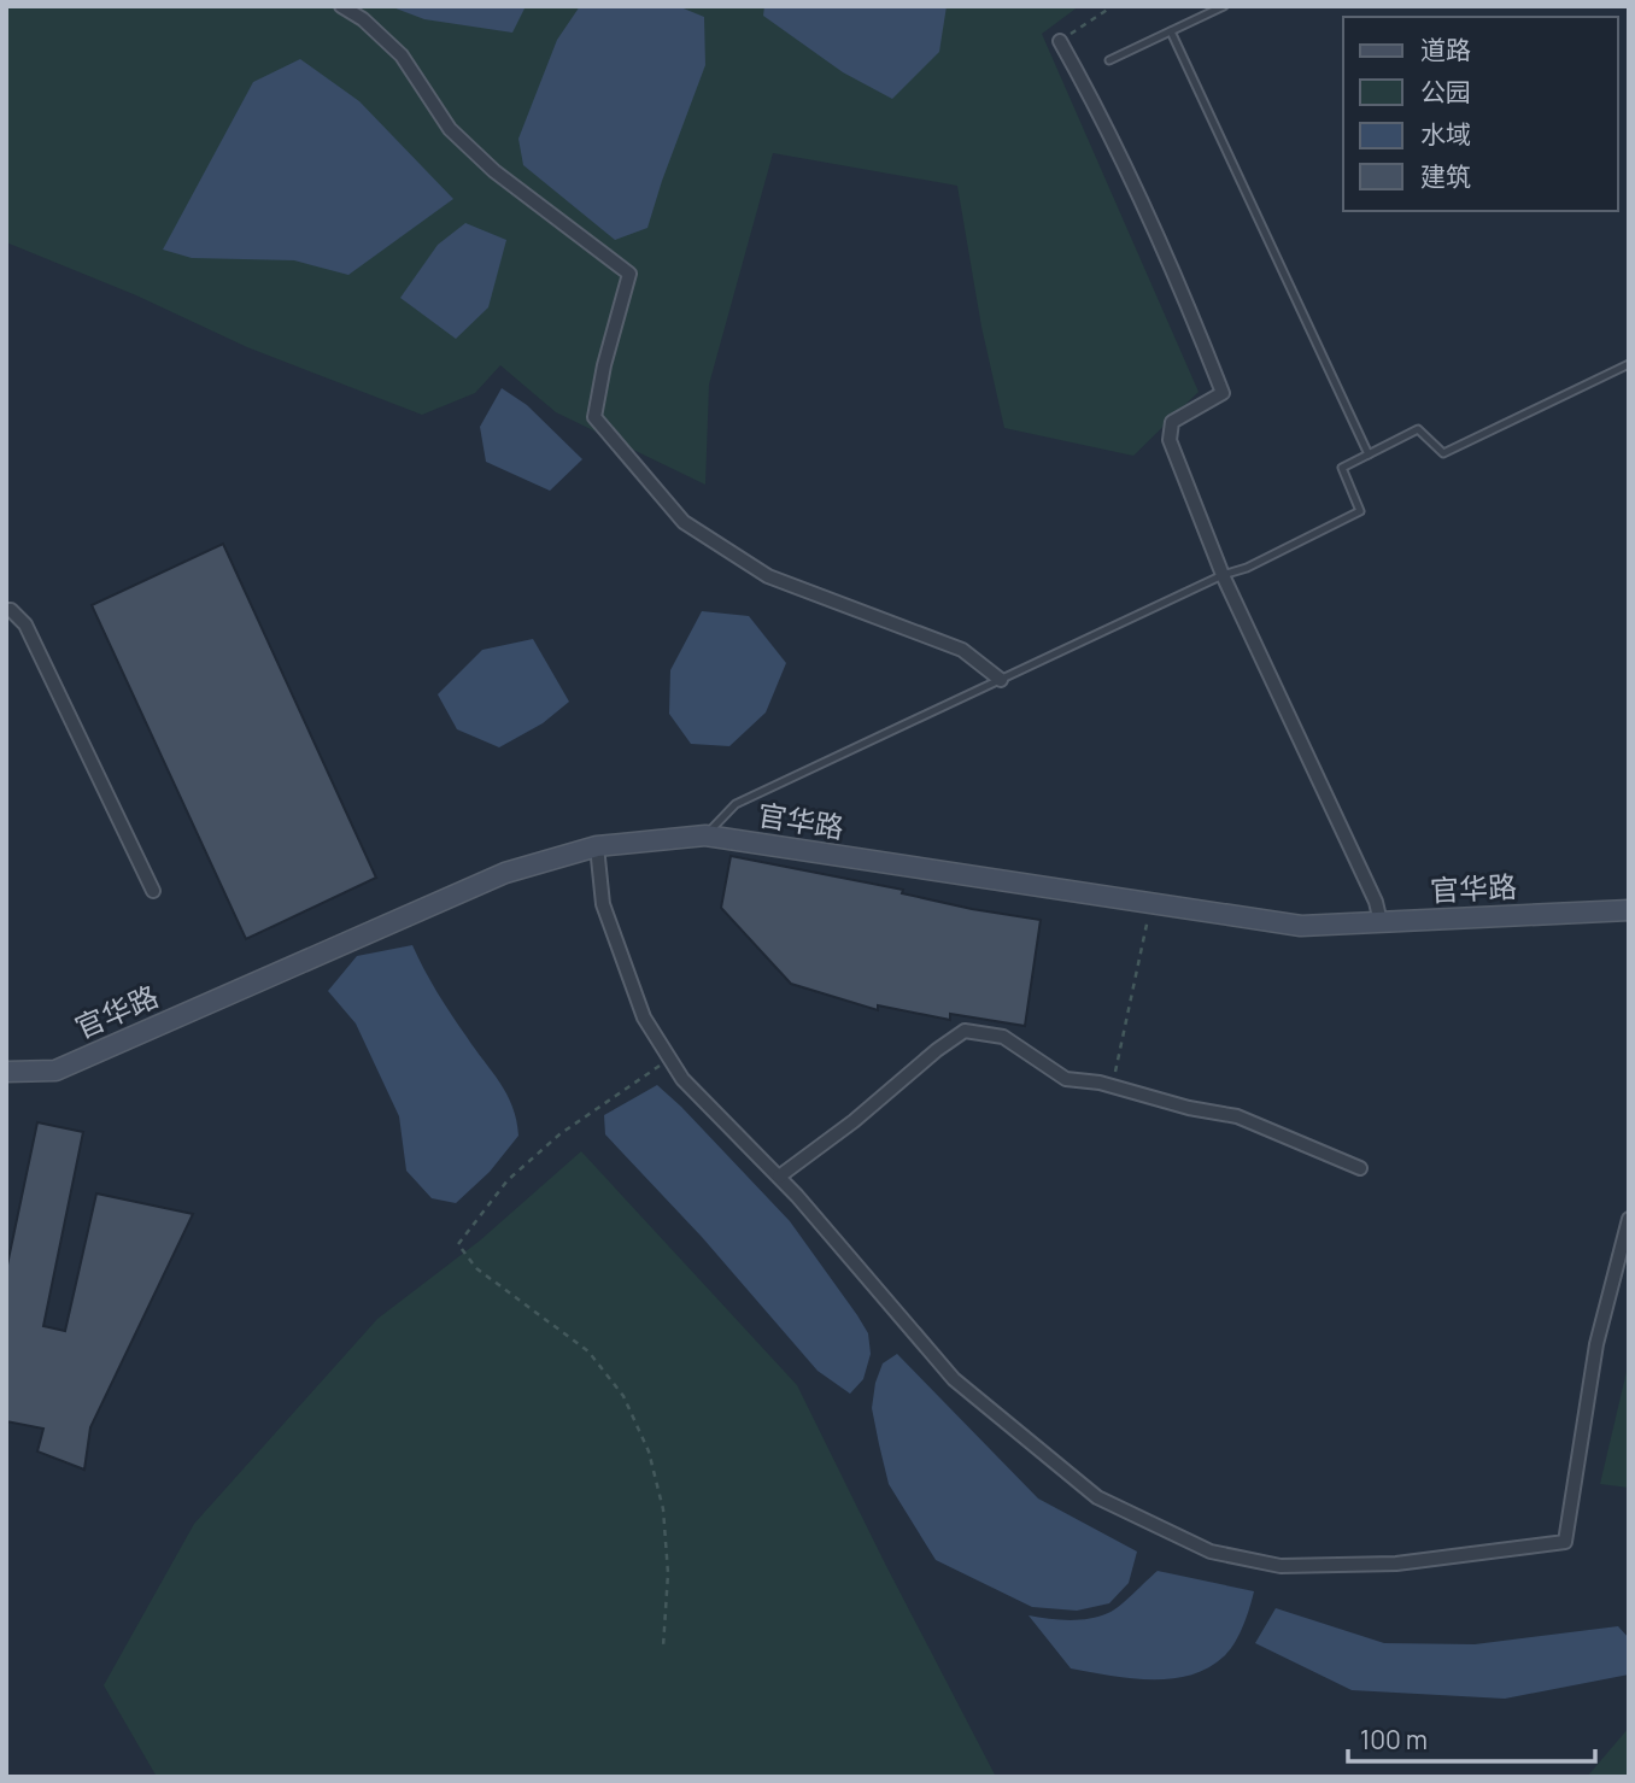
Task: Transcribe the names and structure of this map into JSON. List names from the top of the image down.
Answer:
{
  "streets": {
    "main road": ["官华路"]
  },
  "legend": [
    "道路",
    "公园",
    "水域",
    "建筑"
  ],
  "scale_bar": "100 m"
}
